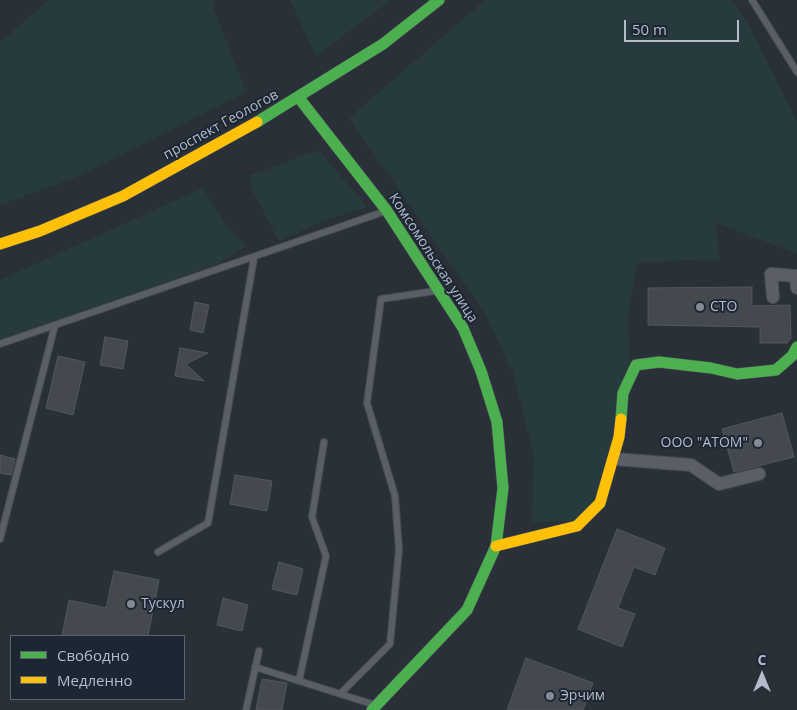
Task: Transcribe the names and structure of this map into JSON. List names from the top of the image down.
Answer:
{
  "streets": {
    "street": ["проспект Геологов", "Комсомольская улица"]
  },
  "crossings": [
    ["проспект Геологов", "Комсомольская улица"]
  ],
  "places": [
    "СТО",
    "ООО \"АТОМ\"",
    "Тускул",
    "Эрчим"
  ],
  "legend": ["Свободно", "Медленно"],
  "scale_bar": "50 m",
  "north": "top"
}
